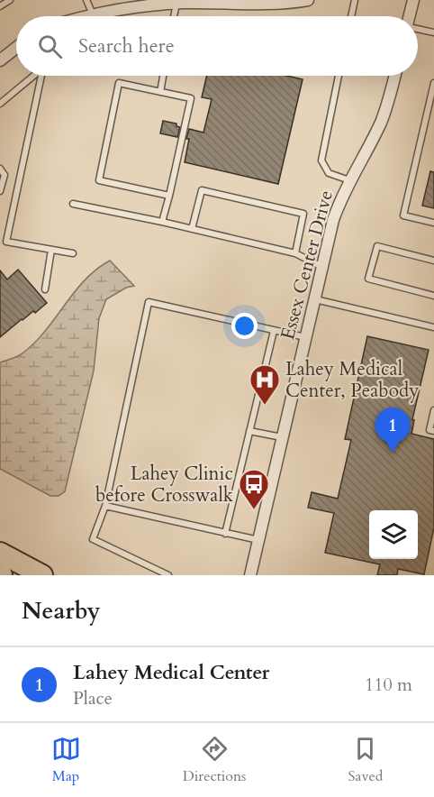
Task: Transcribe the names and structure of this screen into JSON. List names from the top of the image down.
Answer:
{
  "streets": {
    "street": ["Essex Center Drive"]
  },
  "places": {
    "hospital": ["Lahey Medical Center, Peabody"],
    "bus stop": ["Lahey Clinic before Crosswalk"]
  },
  "page": {
    "search": "Search here",
    "pins": "1",
    "heading": "Nearby",
    "list": [
      {
        "mark": "1",
        "name": "Lahey Medical Center",
        "note": "Place",
        "value": "110 m"
      }
    ],
    "nav": ["Map", "Directions", "Saved"]
  }
}
